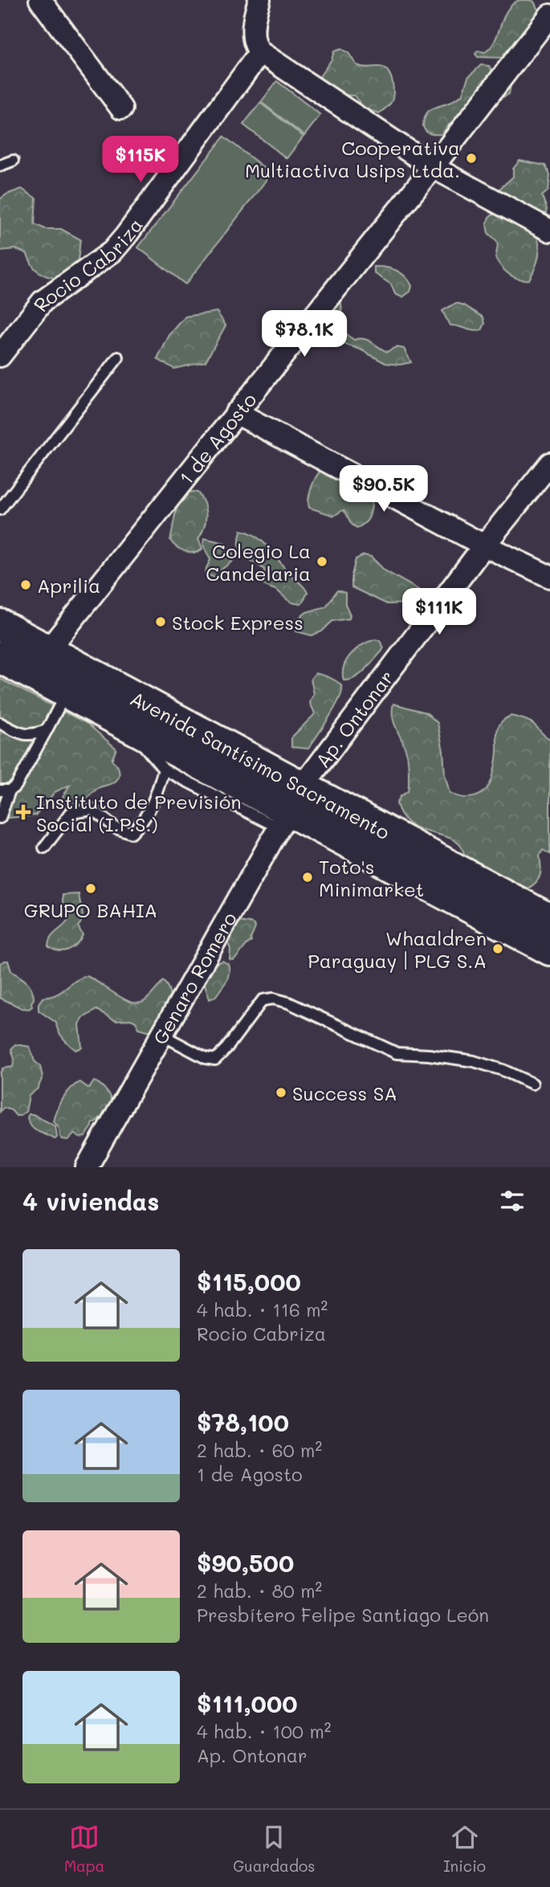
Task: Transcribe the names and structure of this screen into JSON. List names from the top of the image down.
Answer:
{
  "streets": {
    "main road": ["Avenida Santísimo Sacramento"],
    "street": [
      "Rocio Cabriza",
      "1 de Agosto",
      "Ap. Ontonar",
      "Genaro Romero"
    ]
  },
  "crossings": [
    ["1 de Agosto", "Avenida Santísimo Sacramento"],
    ["Ap. Ontonar", "Avenida Santísimo Sacramento"],
    ["Ap. Ontonar", "Genaro Romero"],
    ["Avenida Santísimo Sacramento", "Genaro Romero"]
  ],
  "places": {
    "other": [
      "Cooperativa Multiactiva Usips Ltda.",
      "Colegio La Candelaria",
      "Aprilia",
      "Stock Express",
      "Toto's Minimarket",
      "GRUPO BAHIA",
      "Whaaldren Paraguay | PLG S.A",
      "Success SA"
    ],
    "health": ["Instituto de Previsión Social (I.P.S.)"]
  },
  "page": {
    "price": [
      "$115K",
      "$78.1K",
      "$90.5K",
      "$111K"
    ],
    "heading": "4 viviendas",
    "list": [
      {
        "name": "$115,000",
        "note": "4 hab. · 116 m² · Rocio Cabriza"
      },
      {
        "name": "$78,100",
        "note": "2 hab. · 60 m² · 1 de Agosto"
      },
      {
        "name": "$90,500",
        "note": "2 hab. · 80 m² · Presbítero Felipe Santiago León"
      },
      {
        "name": "$111,000",
        "note": "4 hab. · 100 m² · Ap. Ontonar"
      }
    ],
    "tabs": ["Mapa", "Guardados", "Inicio"]
  }
}
